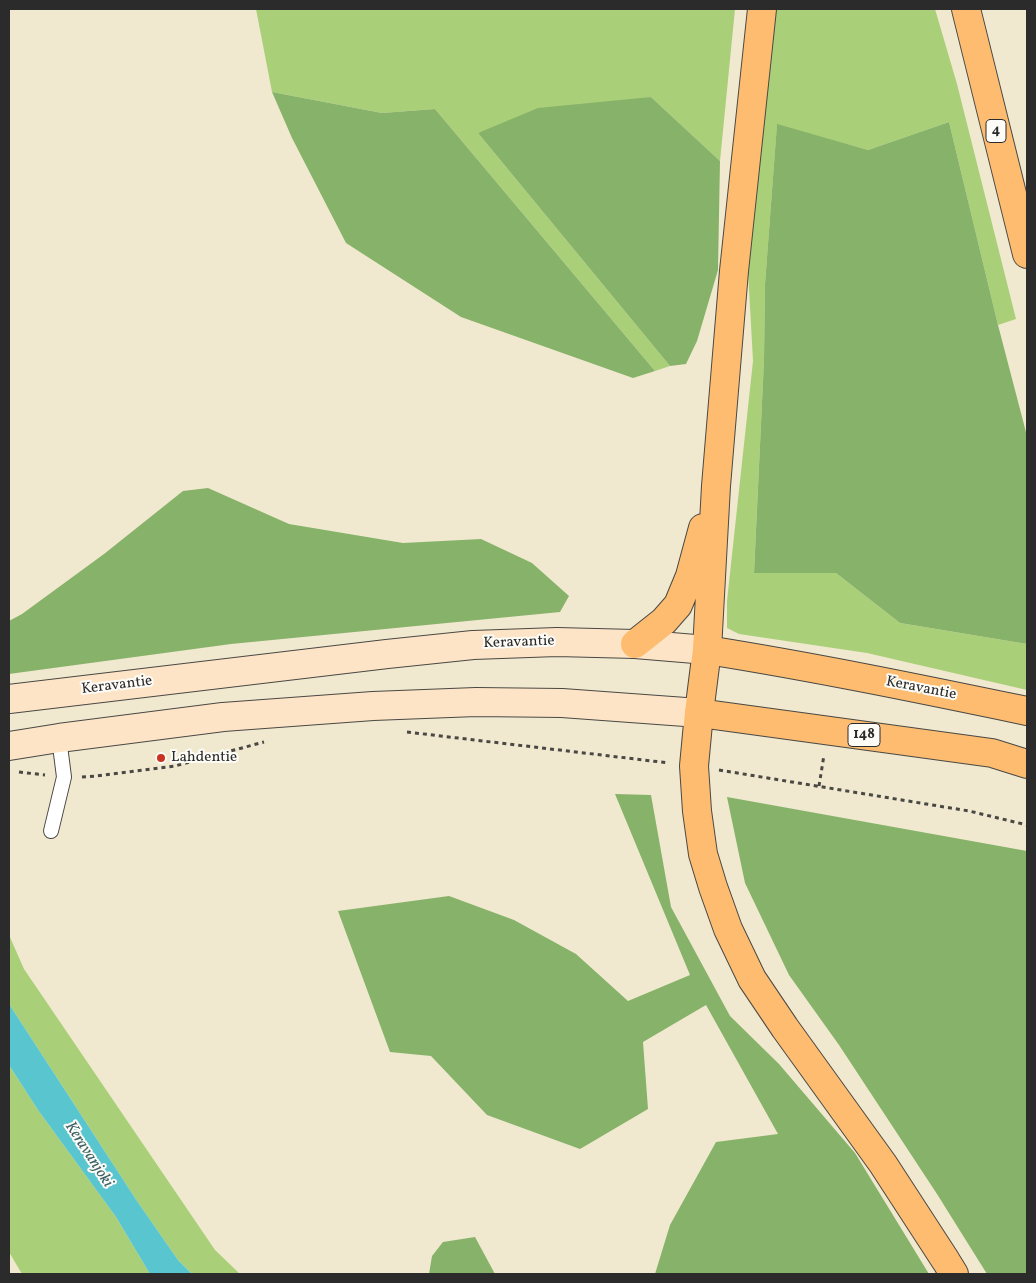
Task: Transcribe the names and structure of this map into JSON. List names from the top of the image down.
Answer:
{
  "streets": {
    "main road": ["4", "Keravantie", "148"]
  },
  "water": ["Keravanjoki"],
  "places": ["Lahdentie"]
}
